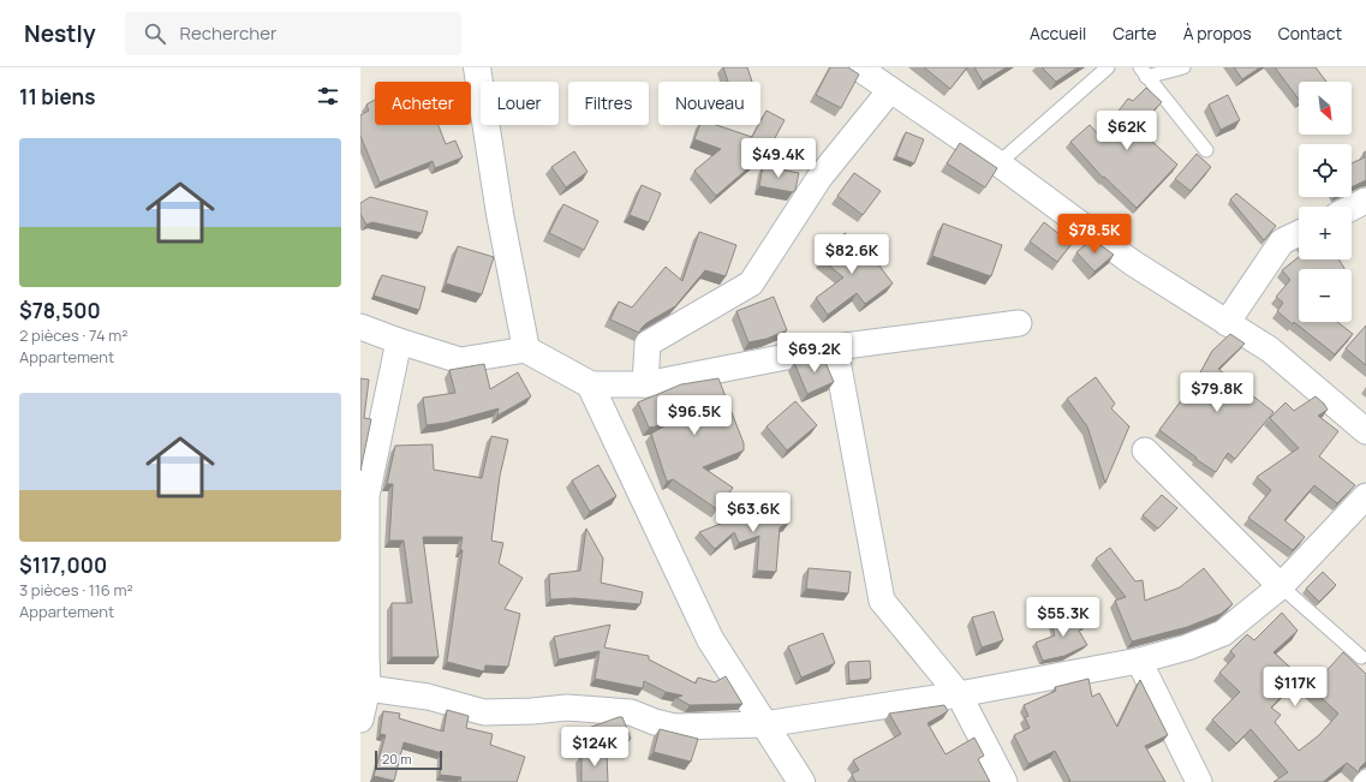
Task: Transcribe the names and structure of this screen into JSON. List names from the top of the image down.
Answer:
{
  "scale_bar": "20 m",
  "north": "bottom right",
  "page": {
    "header": "Nestly",
    "search": "Rechercher",
    "nav": [
      "Accueil",
      "Carte",
      "À propos",
      "Contact"
    ],
    "heading": "11 biens",
    "map_buttons": ["+", "−"],
    "chip": [
      "Acheter",
      "Louer",
      "Filtres",
      "Nouveau"
    ],
    "price": [
      "$62K",
      "$49.4K",
      "$78.5K",
      "$82.6K",
      "$69.2K",
      "$79.8K",
      "$96.5K",
      "$63.6K",
      "$55.3K",
      "$117K",
      "$124K"
    ],
    "list": [
      {
        "name": "$78,500",
        "note": "2 pièces · 74 m² · Appartement"
      },
      {
        "name": "$117,000",
        "note": "3 pièces · 116 m² · Appartement"
      }
    ],
    "scale": "20 m"
  }
}
